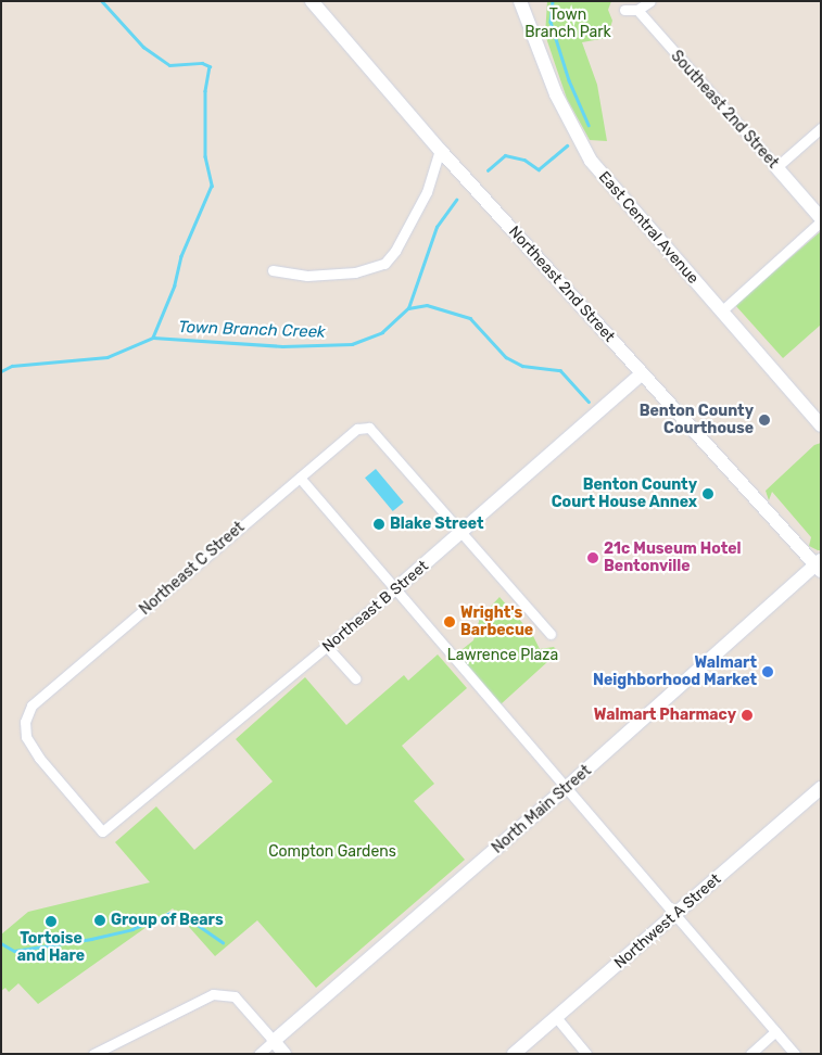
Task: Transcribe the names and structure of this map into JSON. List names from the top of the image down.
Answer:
{
  "streets": {
    "street": [
      "Southeast 2nd Street",
      "East Central Avenue",
      "Northeast 2nd Street",
      "Northeast C Street",
      "Northeast B Street",
      "North Main Street",
      "Northwest A Street"
    ]
  },
  "crossings": [
    ["Northeast 2nd Street", "Northeast B Street"],
    ["Northeast 2nd Street", "North Main Street"],
    ["Northeast C Street", "Northeast B Street"]
  ],
  "water": ["Town Branch Creek"],
  "parks": ["Town Branch Park", "Lawrence Plaza", "Compton Gardens"],
  "places": [
    "Benton County Courthouse",
    "Benton County Court House Annex",
    "Blake Street",
    "21c Museum Hotel Bentonville",
    "Wright's Barbecue",
    "Walmart Neighborhood Market",
    "Walmart Pharmacy",
    "Group of Bears",
    "Tortoise and Hare"
  ]
}
